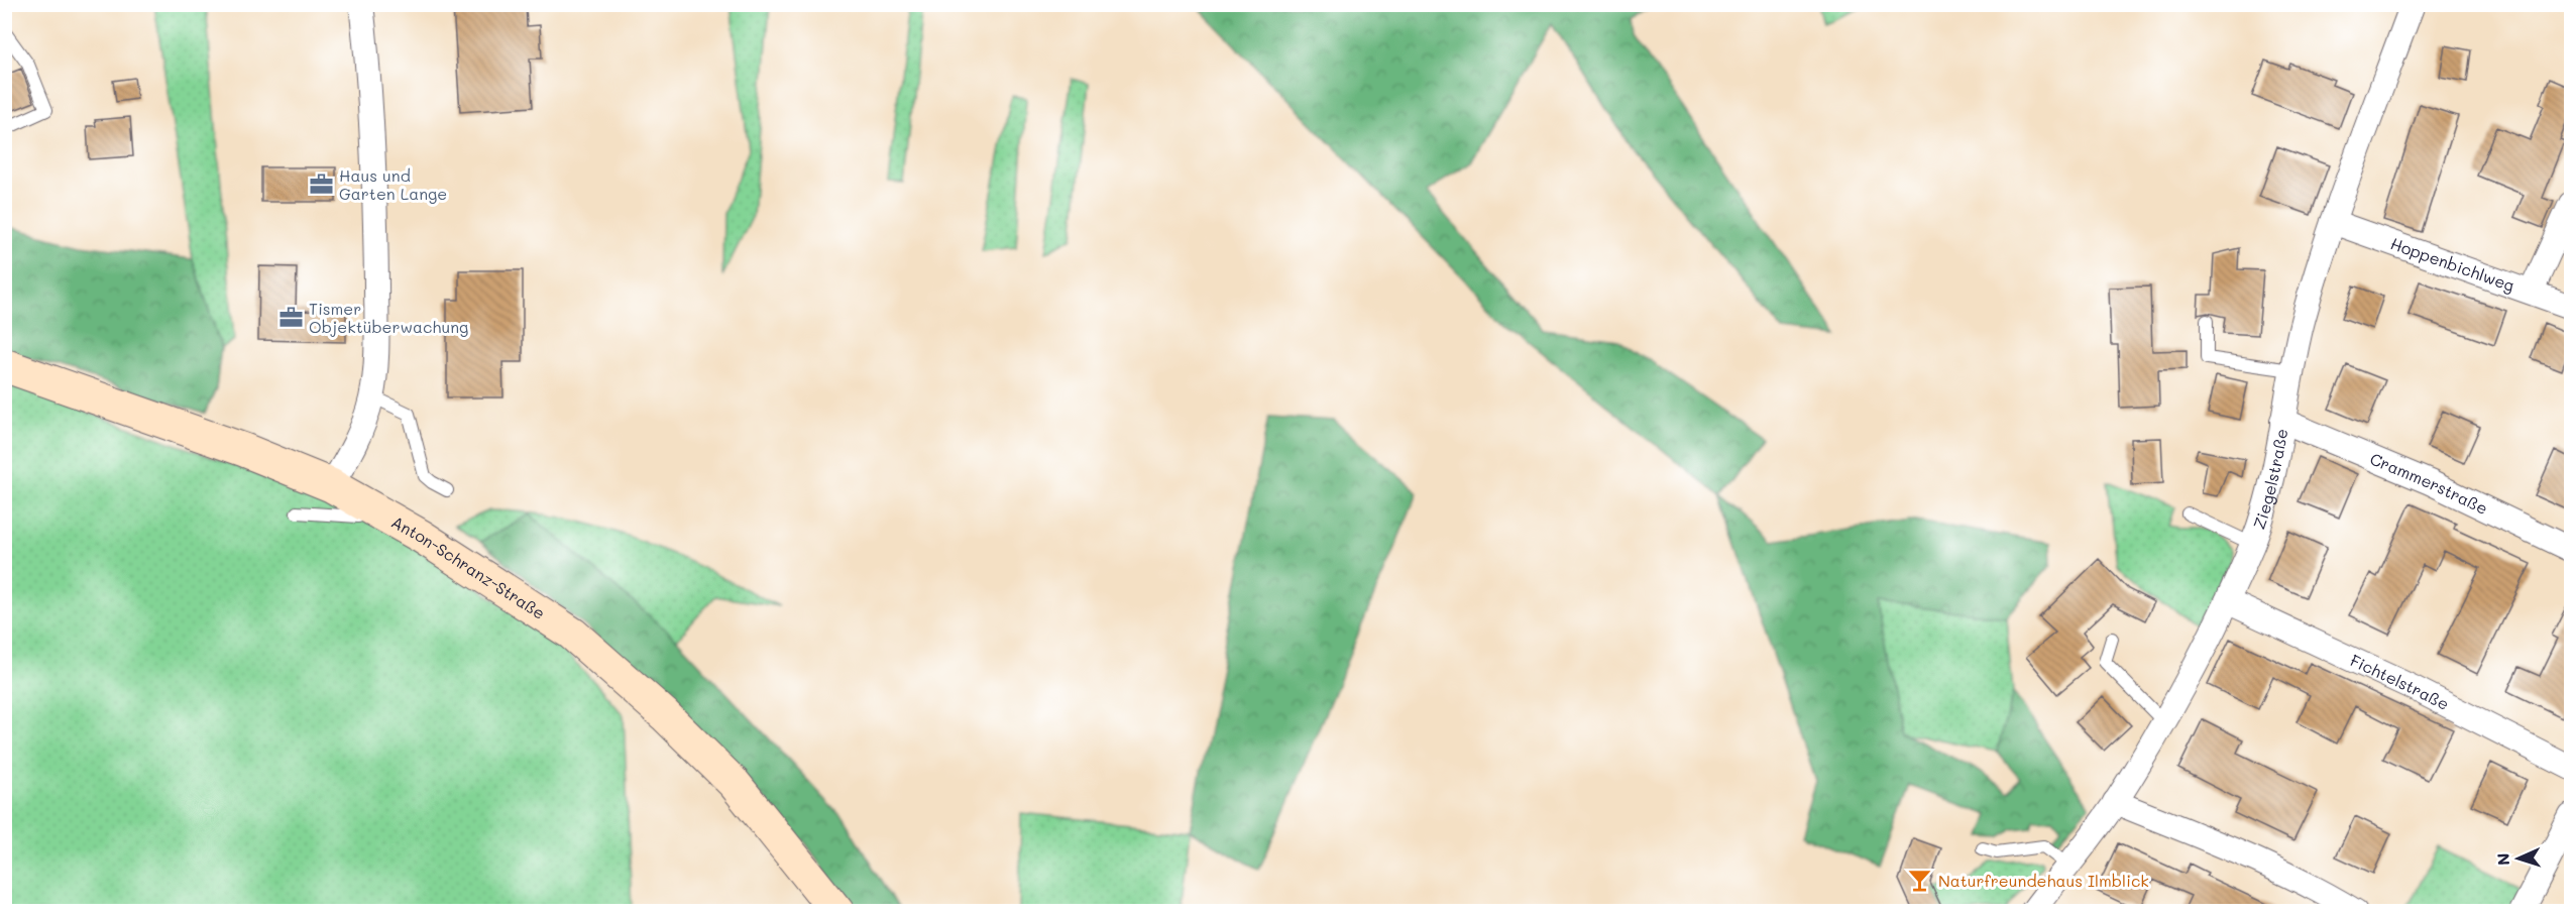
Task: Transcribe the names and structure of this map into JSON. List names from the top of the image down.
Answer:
{
  "streets": {
    "main road": ["Anton-Schranz-Straße"],
    "street": [
      "Hoppenbichlweg",
      "Ziegelstraße",
      "Crammerstraße",
      "Fichtelstraße"
    ]
  },
  "crossings": [
    ["Hoppenbichlweg", "Ziegelstraße"],
    ["Ziegelstraße", "Crammerstraße"],
    ["Ziegelstraße", "Fichtelstraße"]
  ],
  "places": {
    "office": ["Haus und Garten Lange", "Tismer Objektüberwachung"],
    "bar": ["Naturfreundehaus Ilmblick"]
  },
  "north": "left"
}
